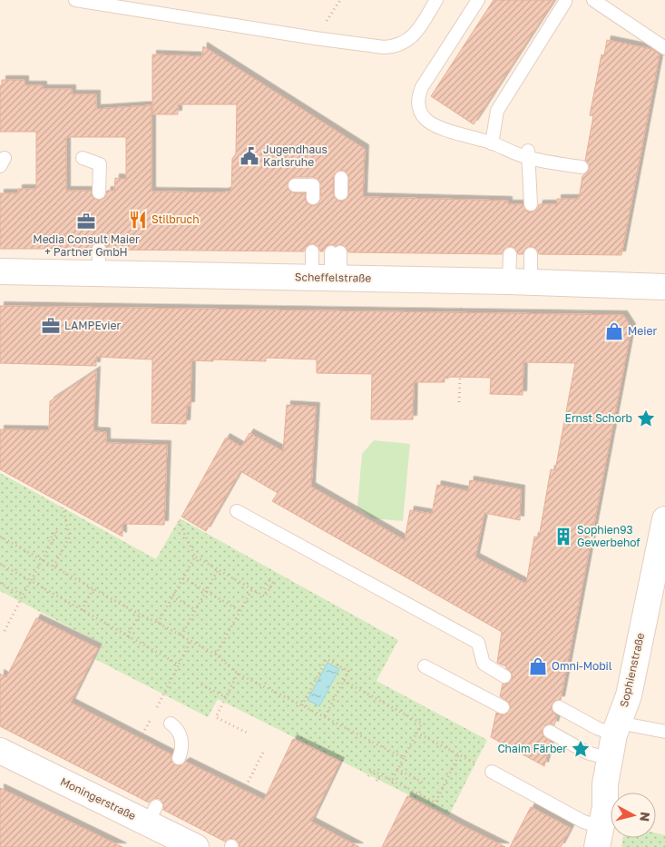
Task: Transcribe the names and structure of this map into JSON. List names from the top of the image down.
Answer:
{
  "streets": {
    "street": ["Scheffelstraße", "Sophienstraße", "Moningerstraße"]
  },
  "places": {
    "public building": ["Jugendhaus Karlsruhe"],
    "restaurant": ["Stilbruch"],
    "office": ["Media Consult Maier + Partner GmbH", "LAMPEvier"],
    "shop": ["Meier", "Omni-Mobil"],
    "place": ["Ernst Schorb", "Chaim Färber"],
    "building": ["Sophien93 Gewerbehof"]
  },
  "north": "right"
}
